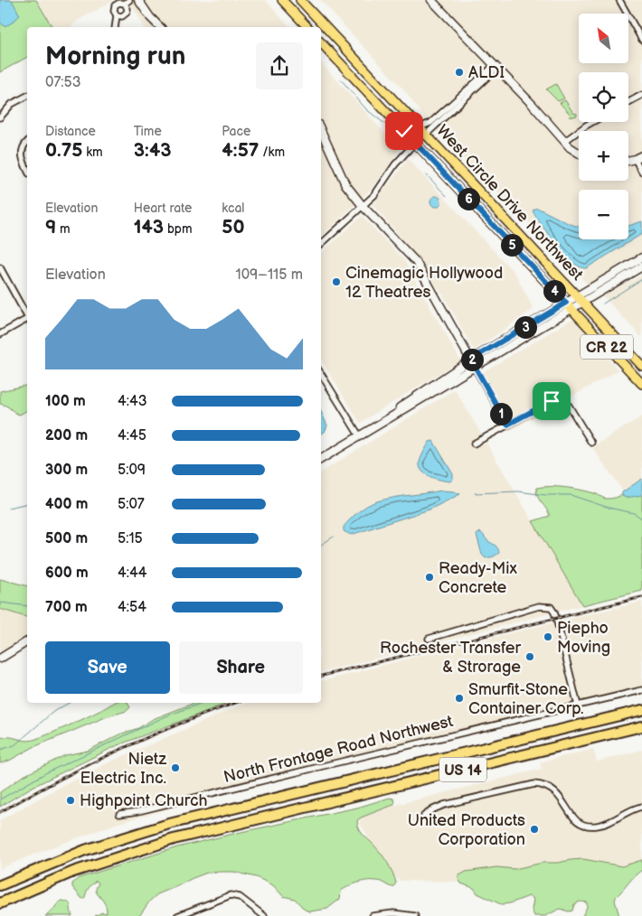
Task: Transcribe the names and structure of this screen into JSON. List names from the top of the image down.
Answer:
{
  "streets": {
    "highway": ["US 14"],
    "main road": ["West Circle Drive Northwest", "CR 22"],
    "street": ["North Frontage Road Northwest"]
  },
  "places": [
    "ALDI",
    "Cinemagic Hollywood 12 Theatres",
    "Ready-Mix Concrete",
    "Piepho Moving",
    "Rochester Transfer & Strorage",
    "Smurfit-Stone Container Corp.",
    "Nietz Electric Inc.",
    "Highpoint Church",
    "United Products Corporation"
  ],
  "north": "top left",
  "page": {
    "map_buttons": ["+", "−"],
    "heading": ["Morning run", "07:53"],
    "stats": [
      ["Distance", "0.75 km"],
      ["Time", "3:43"],
      ["Pace", "4:57 /km"],
      ["Elevation", "9 m"],
      ["Heart rate", "143 bpm"],
      ["kcal", "50"]
    ],
    "pins": [
      "6",
      "5",
      "4",
      "3",
      "2",
      "1"
    ],
    "chart": ["Elevation", "109–115 m"],
    "list": [
      {
        "name": "100 m",
        "note": "4:43"
      },
      {
        "name": "200 m",
        "note": "4:45"
      },
      {
        "name": "300 m",
        "note": "5:09"
      },
      {
        "name": "400 m",
        "note": "5:07"
      },
      {
        "name": "500 m",
        "note": "5:15"
      },
      {
        "name": "600 m",
        "note": "4:44"
      },
      {
        "name": "700 m",
        "note": "4:54"
      }
    ],
    "buttons": ["Save", "Share"]
  }
}
